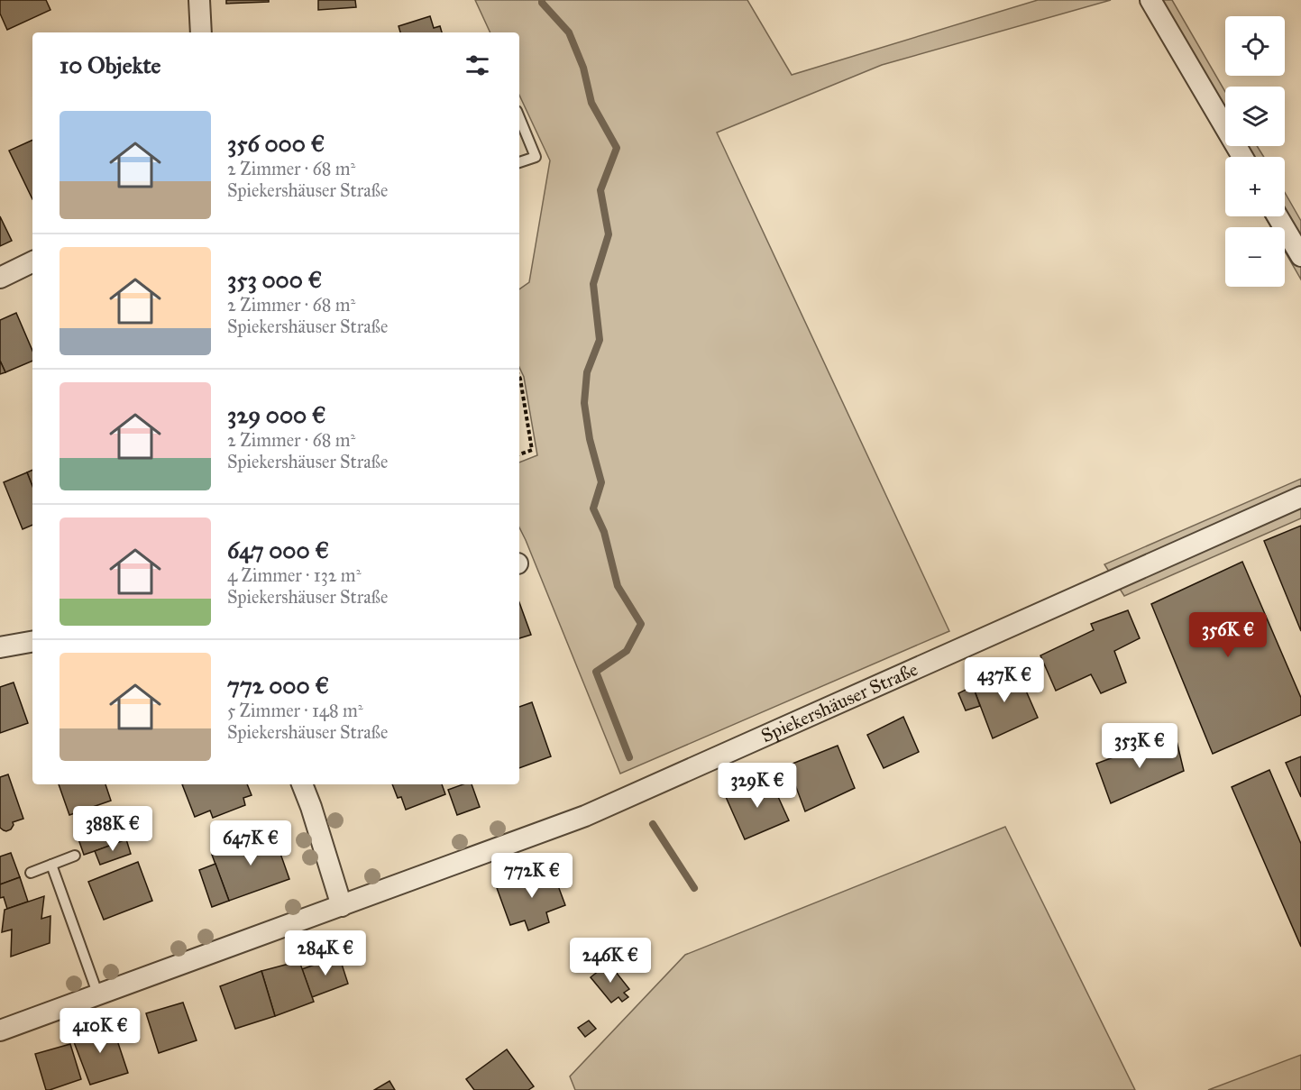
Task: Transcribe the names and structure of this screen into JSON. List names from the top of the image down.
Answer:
{
  "streets": {
    "street": ["Spiekershäuser Straße"]
  },
  "page": {
    "map_buttons": ["+", "−"],
    "heading": "10 Objekte",
    "list": [
      {
        "name": "356 000 €",
        "note": "2 Zimmer · 68 m² · Spiekershäuser Straße"
      },
      {
        "name": "353 000 €",
        "note": "2 Zimmer · 68 m² · Spiekershäuser Straße"
      },
      {
        "name": "329 000 €",
        "note": "2 Zimmer · 68 m² · Spiekershäuser Straße"
      },
      {
        "name": "647 000 €",
        "note": "4 Zimmer · 132 m² · Spiekershäuser Straße"
      },
      {
        "name": "772 000 €",
        "note": "5 Zimmer · 148 m² · Spiekershäuser Straße"
      }
    ],
    "price": [
      "356K €",
      "437K €",
      "353K €",
      "329K €",
      "388K €",
      "647K €",
      "772K €",
      "284K €",
      "246K €",
      "410K €"
    ]
  }
}
